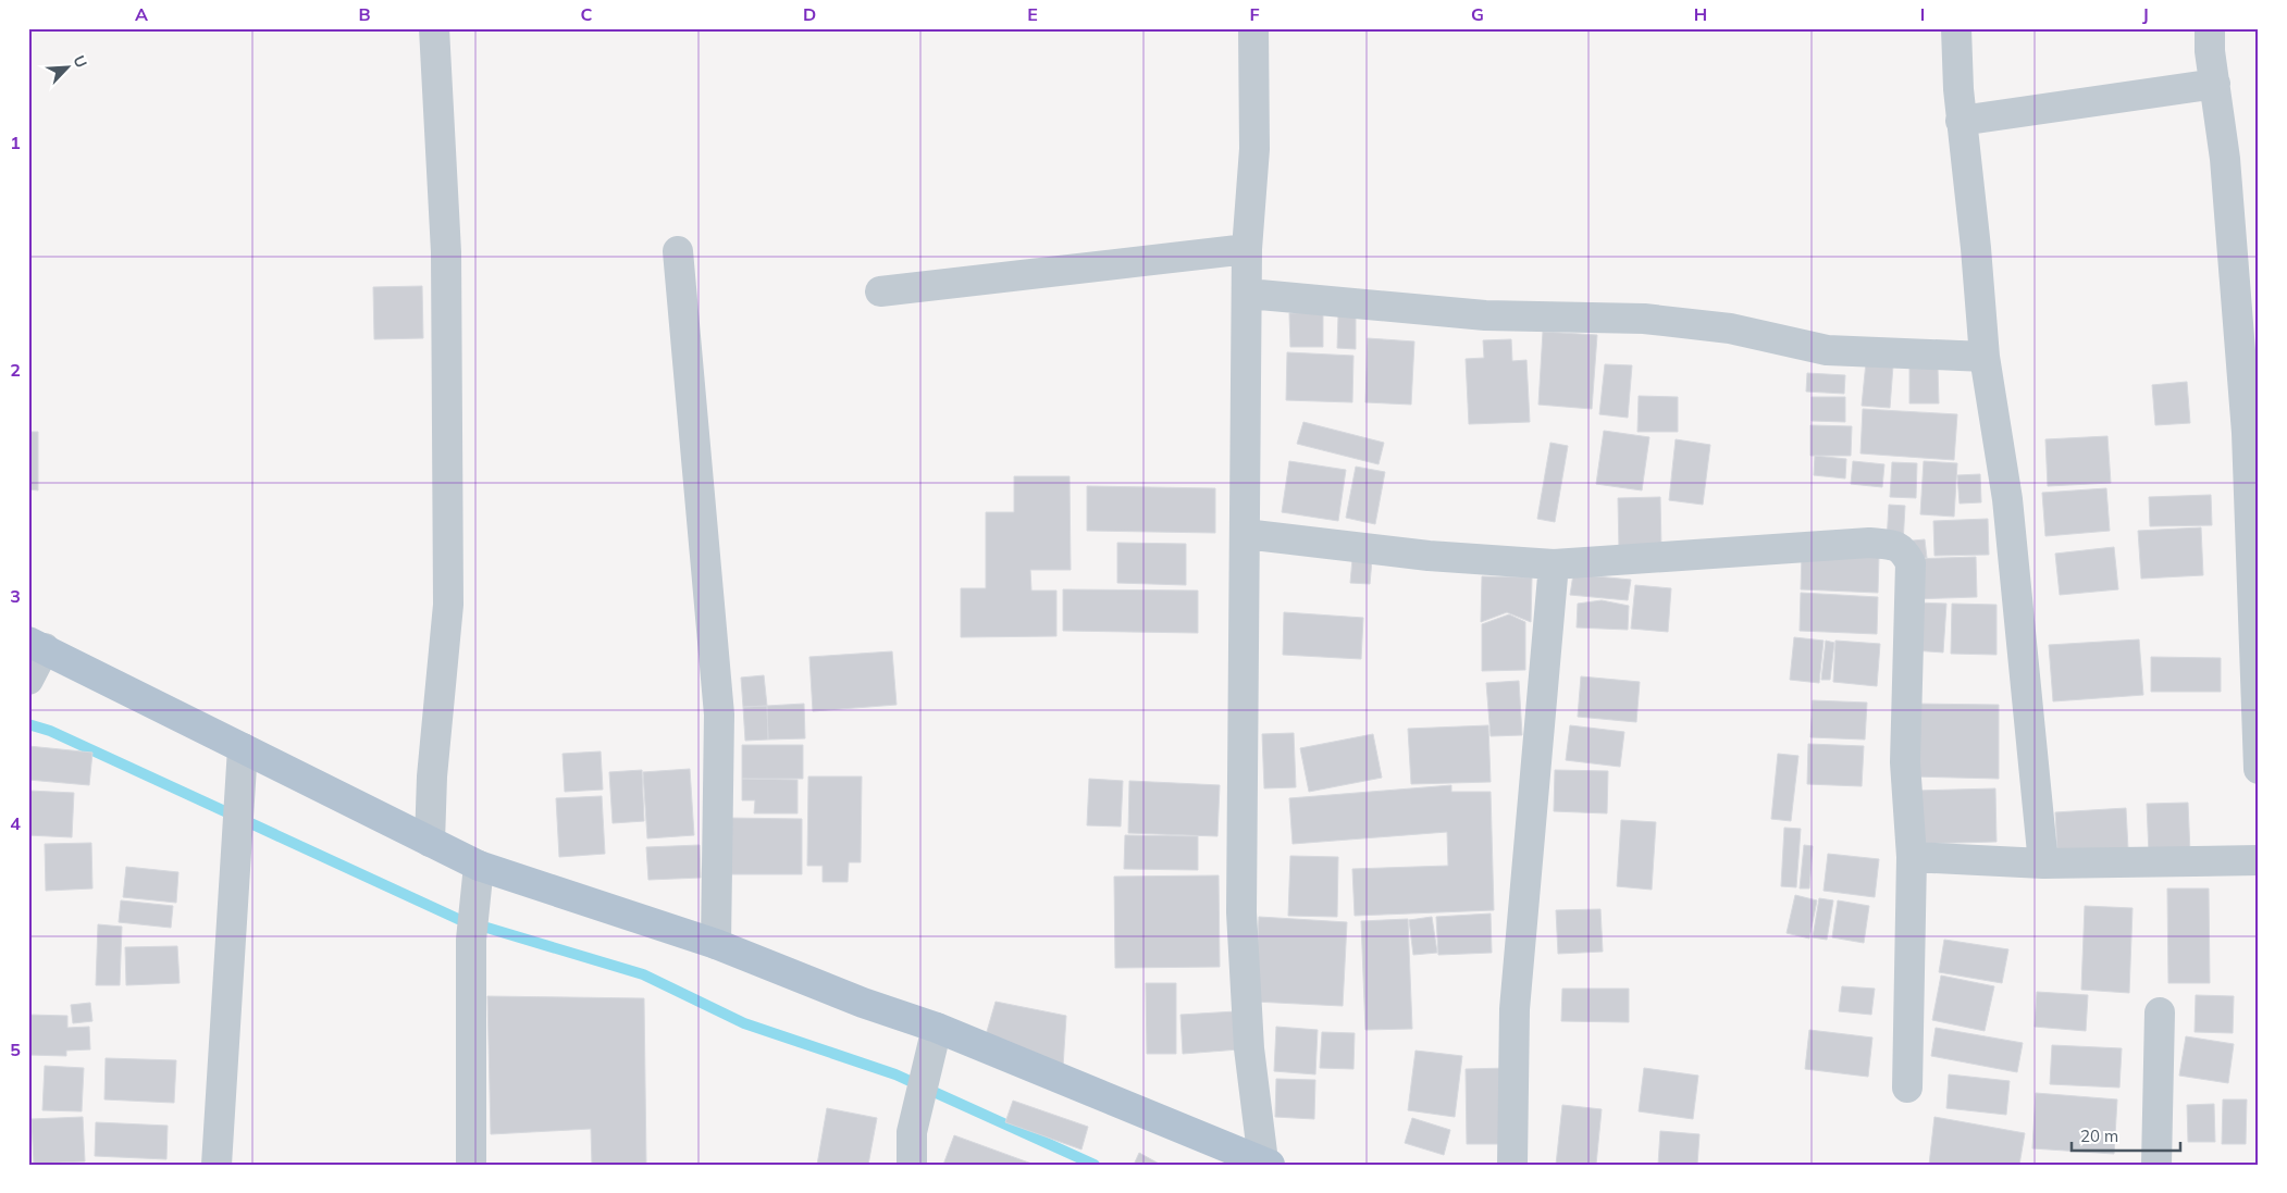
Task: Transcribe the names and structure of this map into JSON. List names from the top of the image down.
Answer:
{
  "scale_bar": "20 m",
  "north": "top right",
  "grid": {
    "columns": [
      "A",
      "B",
      "C",
      "D",
      "E",
      "F",
      "G",
      "H",
      "I",
      "J"
    ],
    "rows": [
      "1",
      "2",
      "3",
      "4",
      "5"
    ]
  }
}
